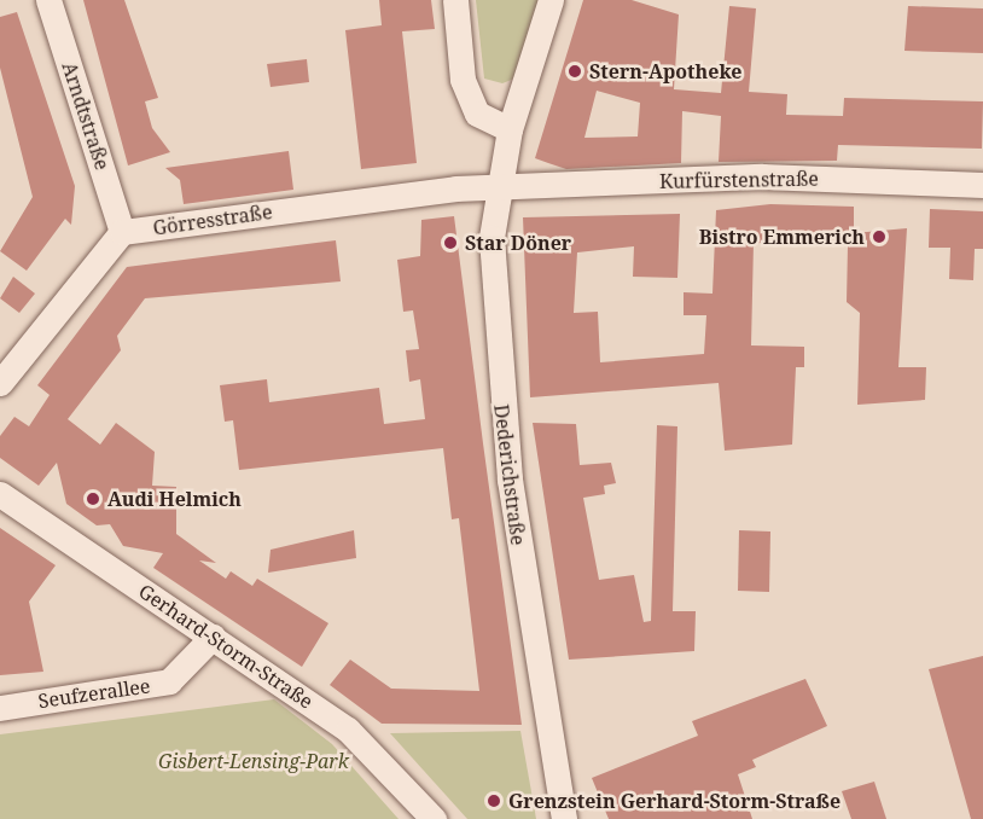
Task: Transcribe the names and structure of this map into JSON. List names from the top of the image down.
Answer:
{
  "streets": {
    "street": [
      "Arndtstraße",
      "Kurfürstenstraße",
      "Görresstraße",
      "Dederichstraße",
      "Gerhard-Storm-Straße",
      "Seufzerallee"
    ]
  },
  "crossings": [
    ["Arndtstraße", "Görresstraße"],
    ["Kurfürstenstraße", "Görresstraße"],
    ["Kurfürstenstraße", "Dederichstraße"],
    ["Görresstraße", "Dederichstraße"],
    ["Gerhard-Storm-Straße", "Seufzerallee"]
  ],
  "parks": ["Gisbert-Lensing-Park"],
  "places": [
    "Stern-Apotheke",
    "Bistro Emmerich",
    "Star Döner",
    "Audi Helmich",
    "Grenzstein Gerhard-Storm-Straße"
  ]
}
